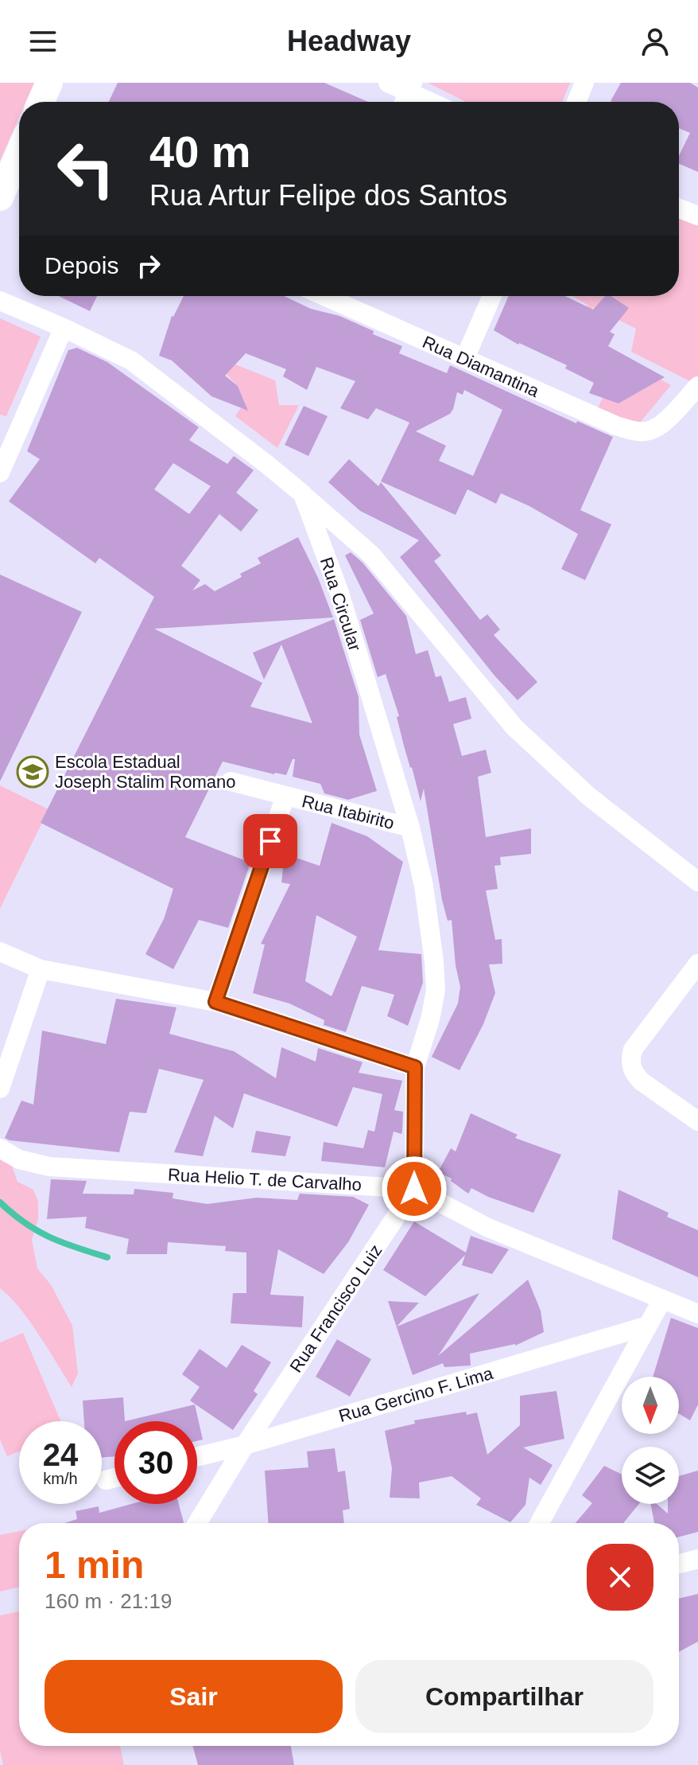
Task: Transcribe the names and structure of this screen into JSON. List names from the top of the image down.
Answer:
{
  "streets": {
    "street": [
      "Rua Diamantina",
      "Rua Circular",
      "Rua Itabirito",
      "Rua Helio T. de Carvalho",
      "Rua Francisco Luiz",
      "Rua Gercino F. Lima"
    ]
  },
  "crossings": [
    ["Rua Circular", "Rua Itabirito"],
    ["Rua Helio T. de Carvalho", "Rua Francisco Luiz"],
    ["Rua Francisco Luiz", "Rua Gercino F. Lima"]
  ],
  "places": {
    "school or university": ["Escola Estadual Joseph Stalim Romano"]
  },
  "north": "bottom",
  "page": {
    "header": "Headway",
    "turn": ["40 m", "Rua Artur Felipe dos Santos"],
    "then": "Depois",
    "speed": "24 km/h",
    "limit": "30",
    "heading": ["1 min", "160 m · 21:19"],
    "buttons": ["Sair", "Compartilhar"]
  }
}
